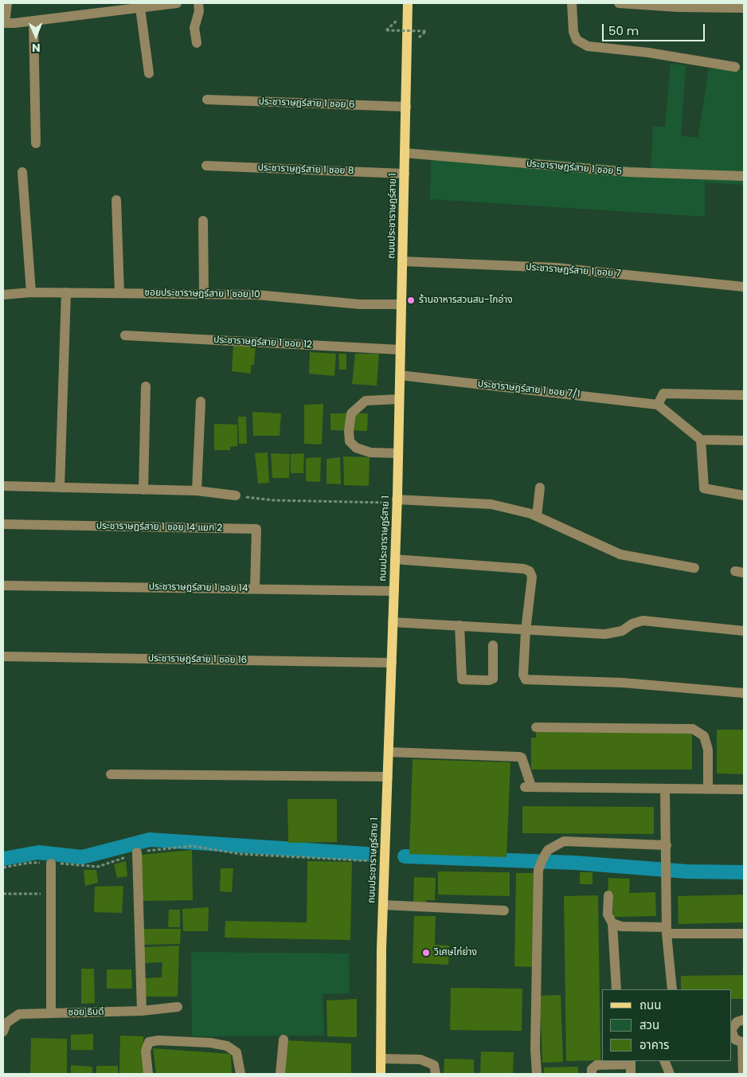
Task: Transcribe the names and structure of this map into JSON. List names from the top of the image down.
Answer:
{
  "streets": {
    "main road": ["ถนนประชาราษฎร์สาย 1"],
    "street": [
      "ประชาราษฎร์สาย 1 ซอย 6",
      "ประชาราษฎร์สาย 1 ซอย 5",
      "ประชาราษฎร์สาย 1 ซอย 8",
      "ประชาราษฎร์สาย 1 ซอย 7",
      "ซอยประชาราษฎร์สาย 1 ซอย 10",
      "ประชาราษฎร์สาย 1 ซอย 12",
      "ประชาราษฎร์สาย 1 ซอย 7/1",
      "ประชาราษฎร์สาย 1 ซอย 14 แยก 2",
      "ประชาราษฎร์สาย 1 ซอย 14",
      "ประชาราษฎร์สาย 1 ซอย 16",
      "ซอย ธิบดี"
    ]
  },
  "crossings": [
    ["ประชาราษฎร์สาย 1 ซอย 6", "ถนนประชาราษฎร์สาย 1"],
    ["ประชาราษฎร์สาย 1 ซอย 5", "ถนนประชาราษฎร์สาย 1"],
    ["ประชาราษฎร์สาย 1 ซอย 8", "ถนนประชาราษฎร์สาย 1"],
    ["ถนนประชาราษฎร์สาย 1", "ประชาราษฎร์สาย 1 ซอย 7"],
    ["ถนนประชาราษฎร์สาย 1", "ซอยประชาราษฎร์สาย 1 ซอย 10"],
    ["ถนนประชาราษฎร์สาย 1", "ประชาราษฎร์สาย 1 ซอย 12"],
    ["ถนนประชาราษฎร์สาย 1", "ประชาราษฎร์สาย 1 ซอย 7/1"],
    ["ถนนประชาราษฎร์สาย 1", "ประชาราษฎร์สาย 1 ซอย 14"],
    ["ถนนประชาราษฎร์สาย 1", "ประชาราษฎร์สาย 1 ซอย 16"],
    ["ประชาราษฎร์สาย 1 ซอย 14 แยก 2", "ประชาราษฎร์สาย 1 ซอย 14"]
  ],
  "places": ["ร้านอาหารสวนสน-โกอ่าง", "วิเศษไก่ย่าง"],
  "legend": ["ถนน", "สวน", "อาคาร"],
  "scale_bar": "50 m",
  "north": "bottom"
}
